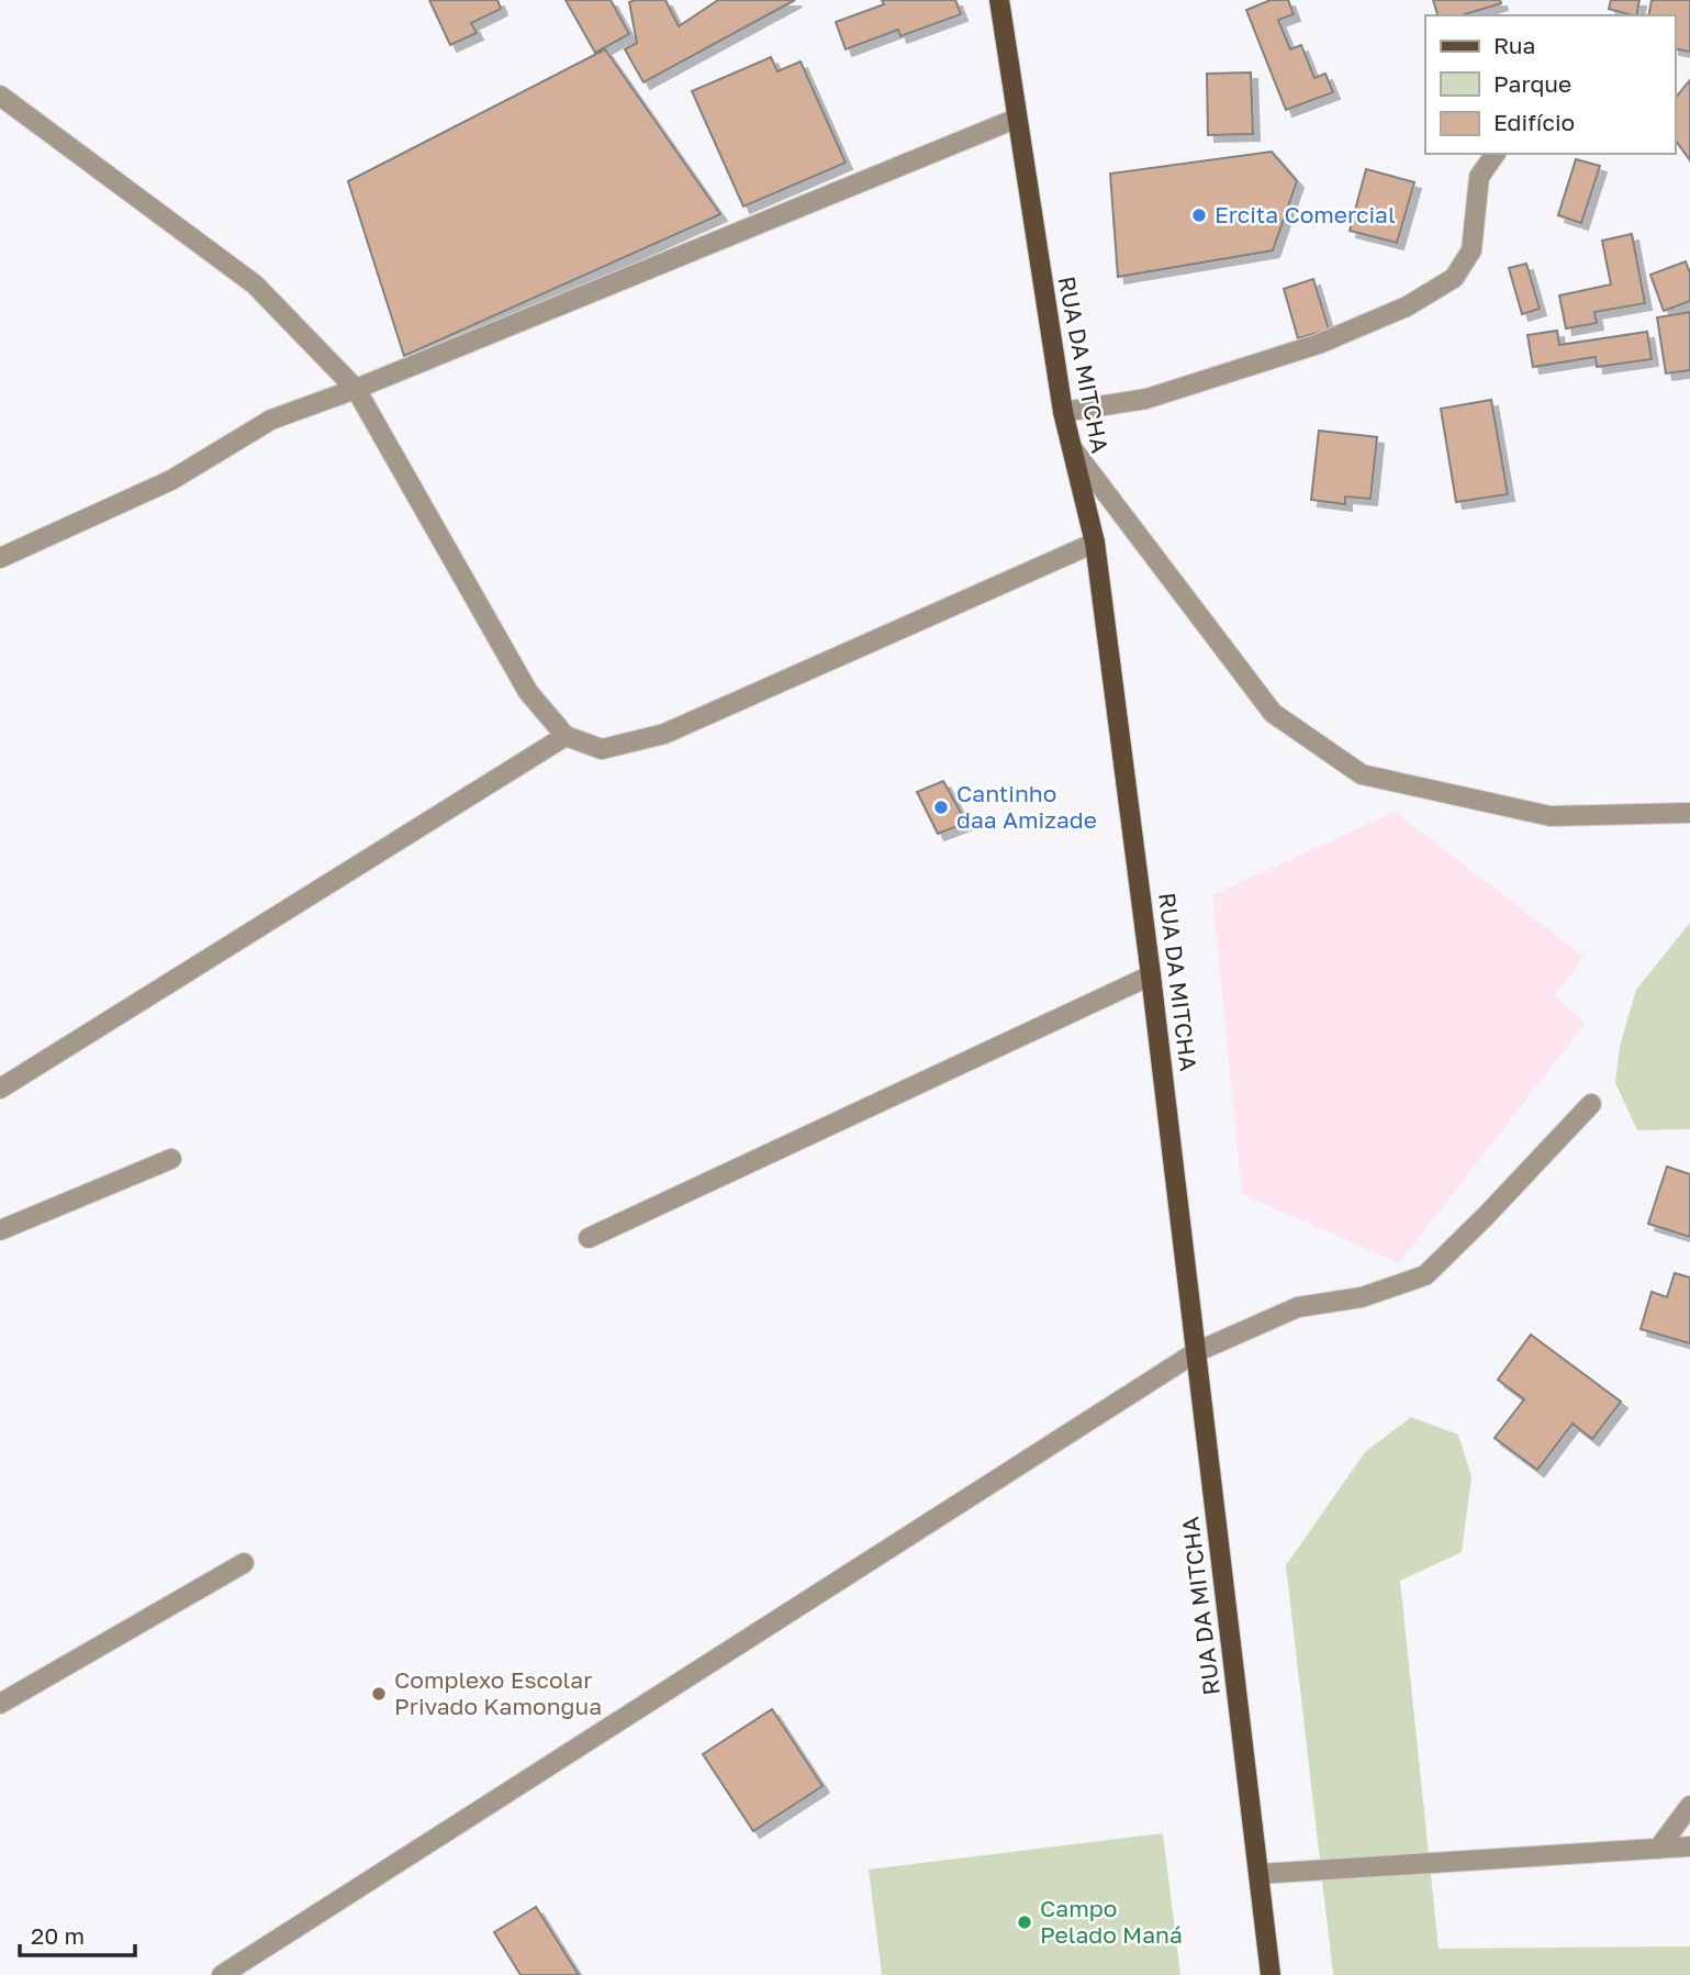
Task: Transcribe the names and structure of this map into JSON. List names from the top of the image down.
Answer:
{
  "streets": {
    "main road": ["RUA DA MITCHA"]
  },
  "places": [
    "Ercita Comercial",
    "Cantinho daa Amizade",
    "Complexo Escolar Privado Kamongua",
    "Campo Pelado Maná"
  ],
  "legend": ["Rua", "Parque", "Edifício"],
  "scale_bar": "20 m"
}
